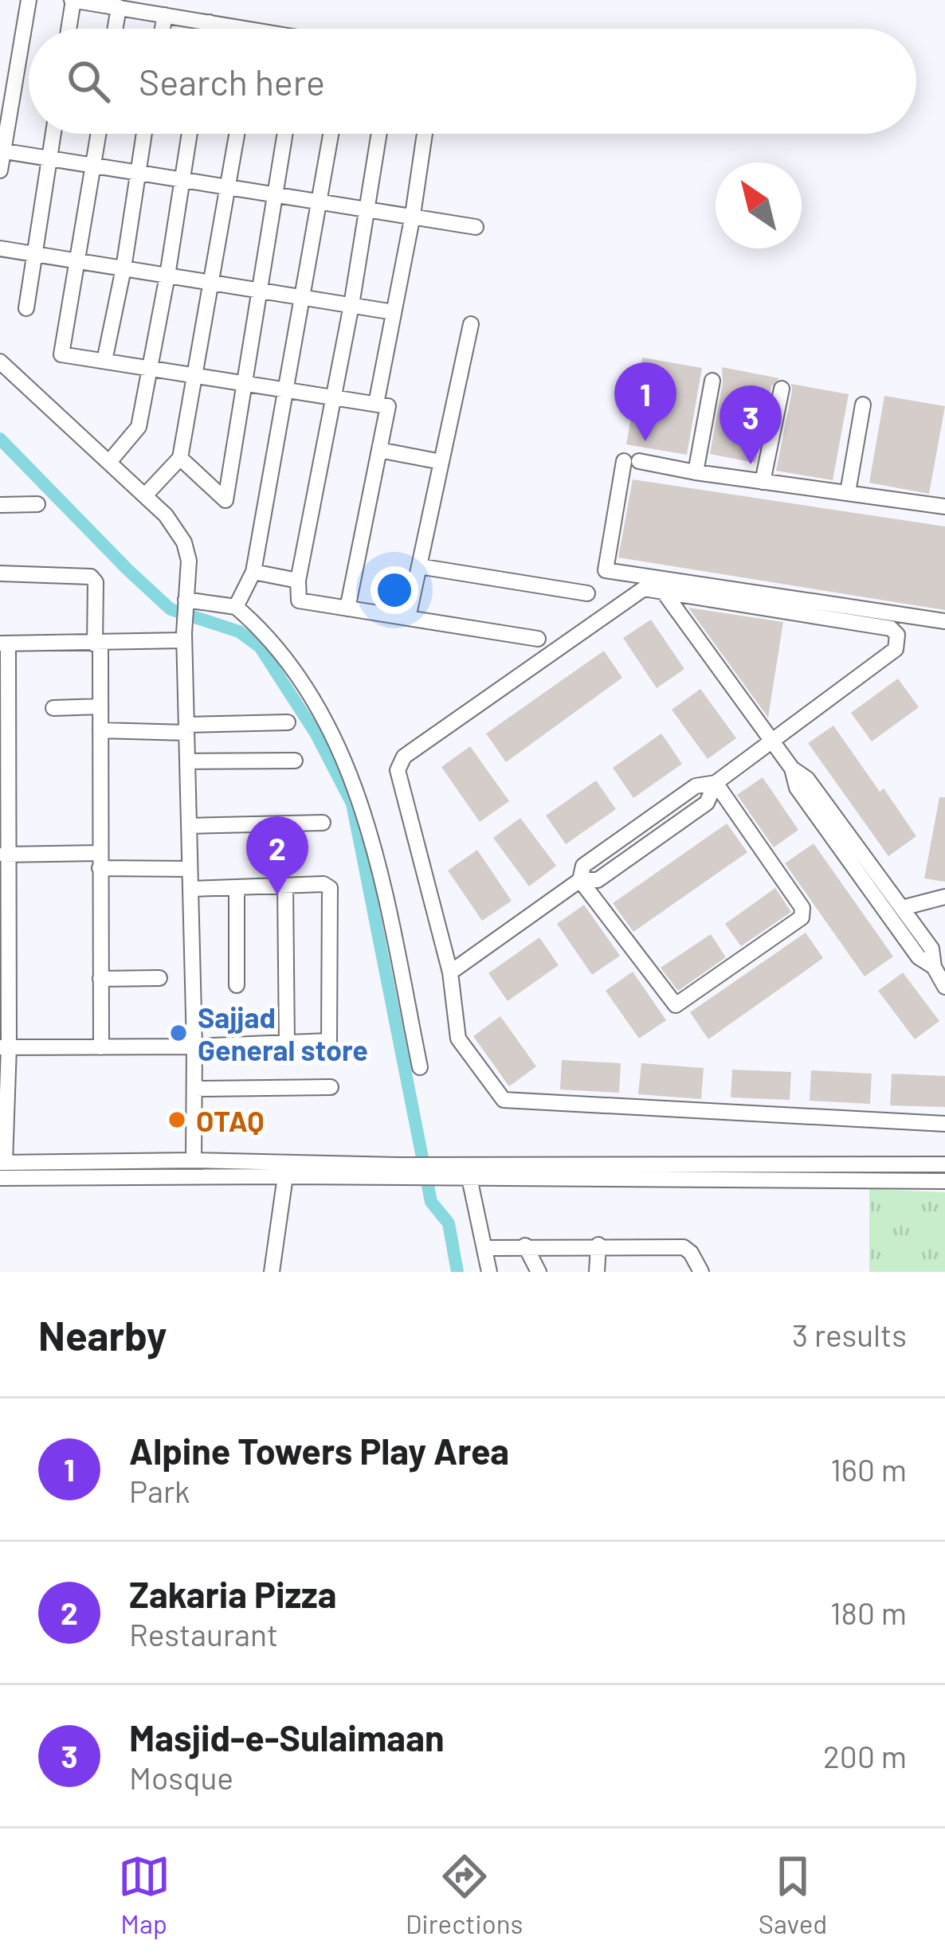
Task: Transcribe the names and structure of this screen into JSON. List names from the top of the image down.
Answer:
{
  "places": ["Sajjad General store", "OTAQ"],
  "north": "top left",
  "page": {
    "search": "Search here",
    "pins": ["1", "3", "2"],
    "heading": ["Nearby", "3 results"],
    "list": [
      {
        "mark": "1",
        "name": "Alpine Towers Play Area",
        "note": "Park",
        "value": "160 m"
      },
      {
        "mark": "2",
        "name": "Zakaria Pizza",
        "note": "Restaurant",
        "value": "180 m"
      },
      {
        "mark": "3",
        "name": "Masjid-e-Sulaimaan",
        "note": "Mosque",
        "value": "200 m"
      }
    ],
    "nav": ["Map", "Directions", "Saved"]
  }
}
